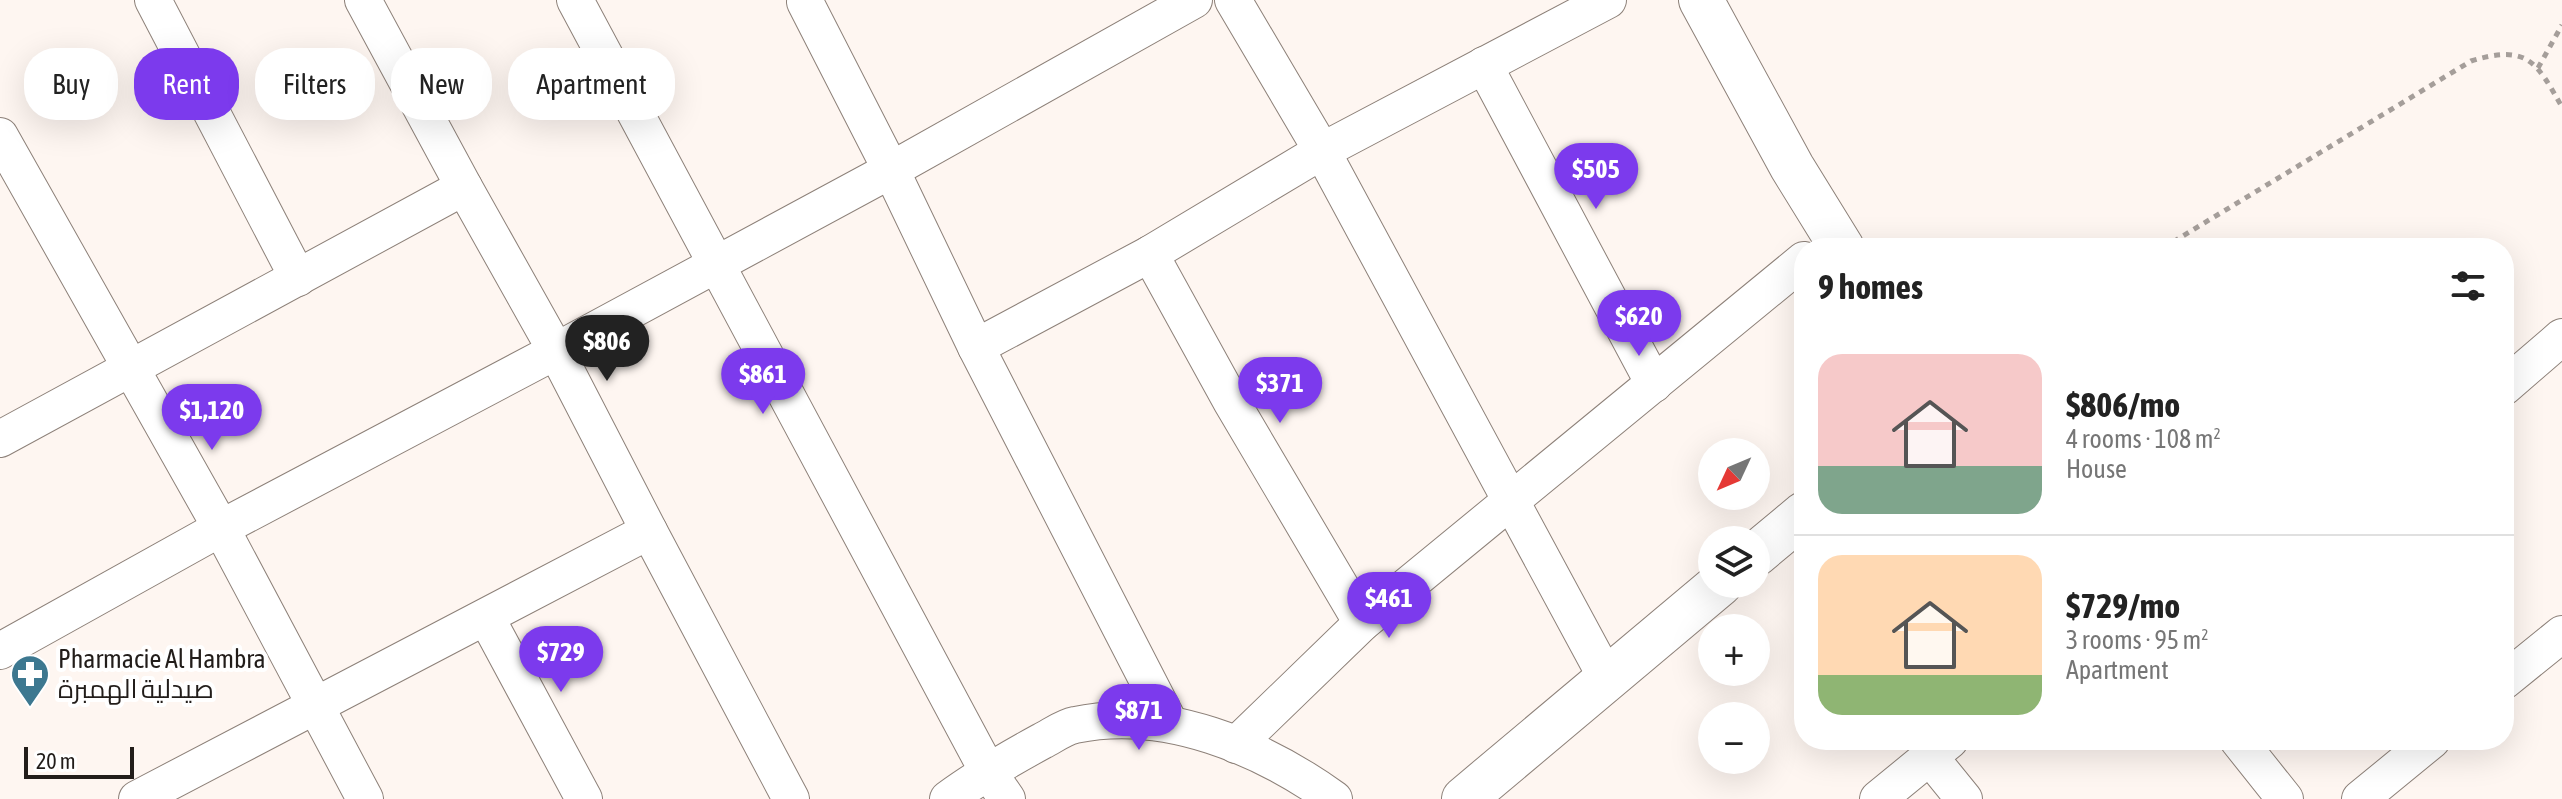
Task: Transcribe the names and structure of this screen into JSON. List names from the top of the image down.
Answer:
{
  "places": {
    "pharmacy": ["Pharmacie Al Hambra صيدلية الهمبرة"]
  },
  "scale_bar": "20 m",
  "north": "bottom left",
  "page": {
    "chip": [
      "Buy",
      "Rent",
      "Filters",
      "New",
      "Apartment"
    ],
    "price": [
      "$505",
      "$620",
      "$806",
      "$861",
      "$371",
      "$1,120",
      "$461",
      "$729",
      "$871"
    ],
    "heading": "9 homes",
    "list": [
      {
        "name": "$806/mo",
        "note": "4 rooms · 108 m² · House"
      },
      {
        "name": "$729/mo",
        "note": "3 rooms · 95 m² · Apartment"
      }
    ],
    "map_buttons": ["+", "−"],
    "scale": "20 m"
  }
}
